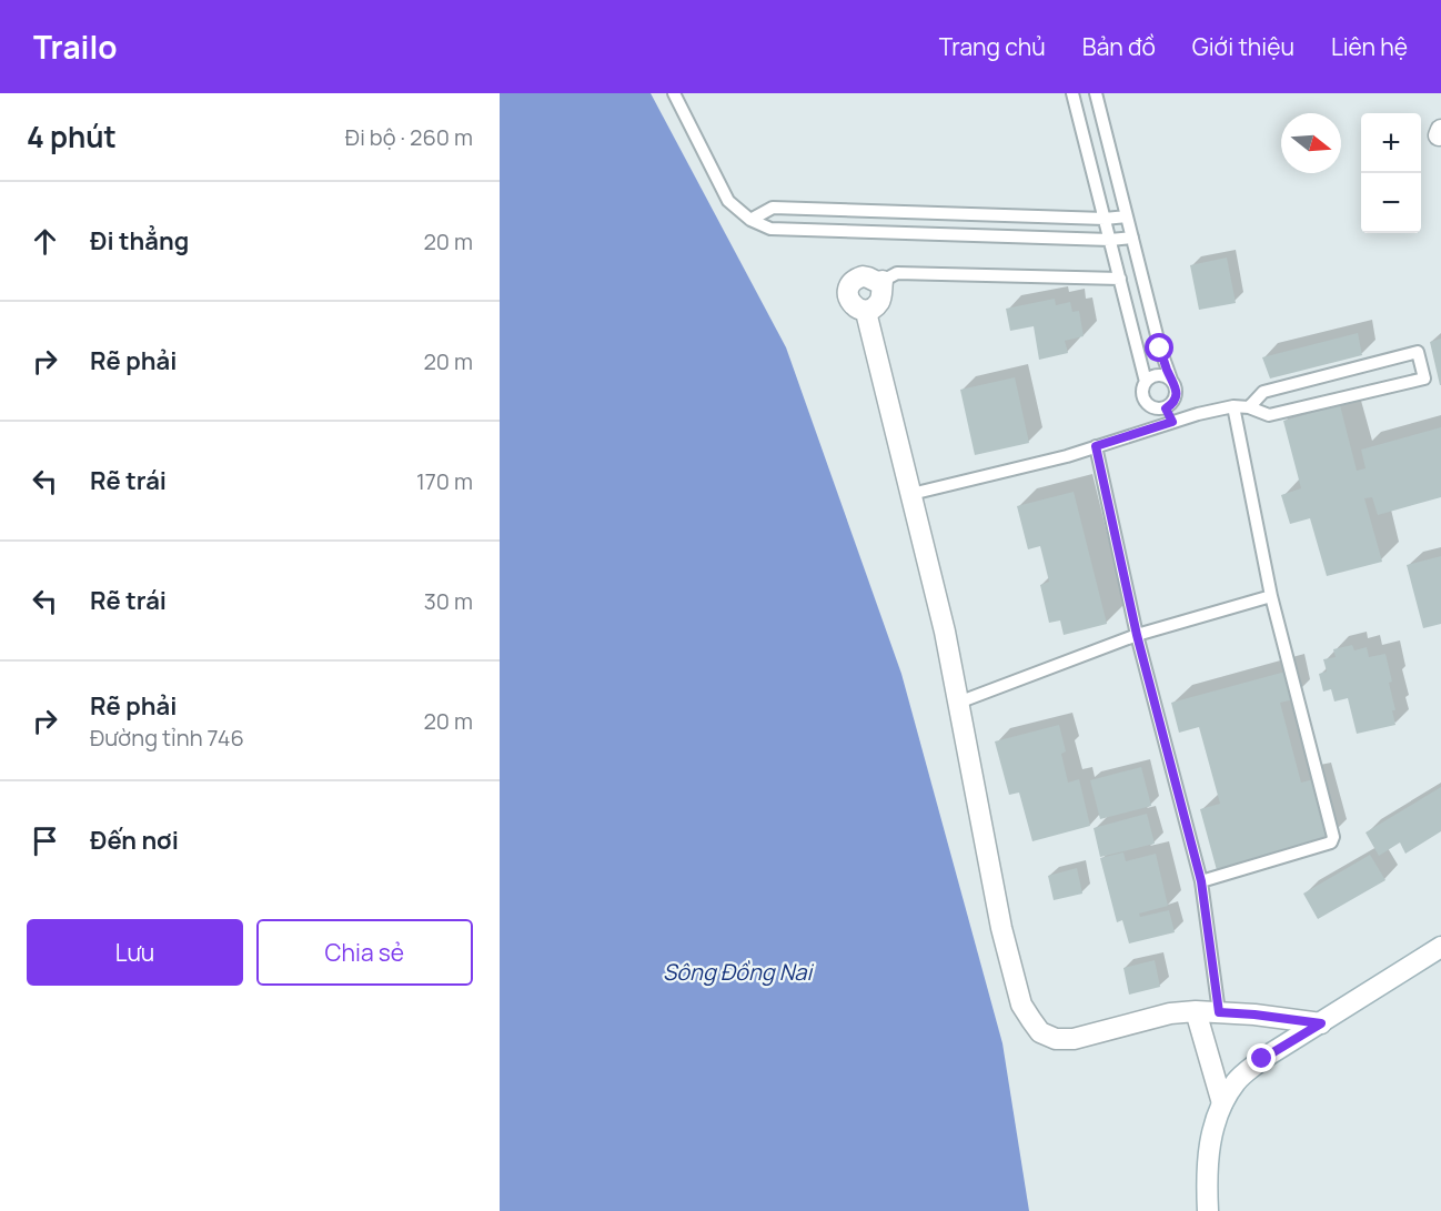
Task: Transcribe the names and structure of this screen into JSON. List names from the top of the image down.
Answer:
{
  "water": ["Sông Đồng Nai"],
  "north": "right",
  "page": {
    "header": "Trailo",
    "nav": [
      "Trang chủ",
      "Bản đồ",
      "Giới thiệu",
      "Liên hệ"
    ],
    "heading": ["4 phút", "Đi bộ · 260 m"],
    "map_buttons": ["+", "−"],
    "list": [
      ["Đi thẳng", "20 m"],
      ["Rẽ phải", "20 m"],
      ["Rẽ trái", "170 m"],
      ["Rẽ trái", "30 m"],
      ["Rẽ phải", "Đường tỉnh 746", "20 m"],
      "Đến nơi"
    ],
    "buttons": ["Lưu", "Chia sẻ"]
  }
}
